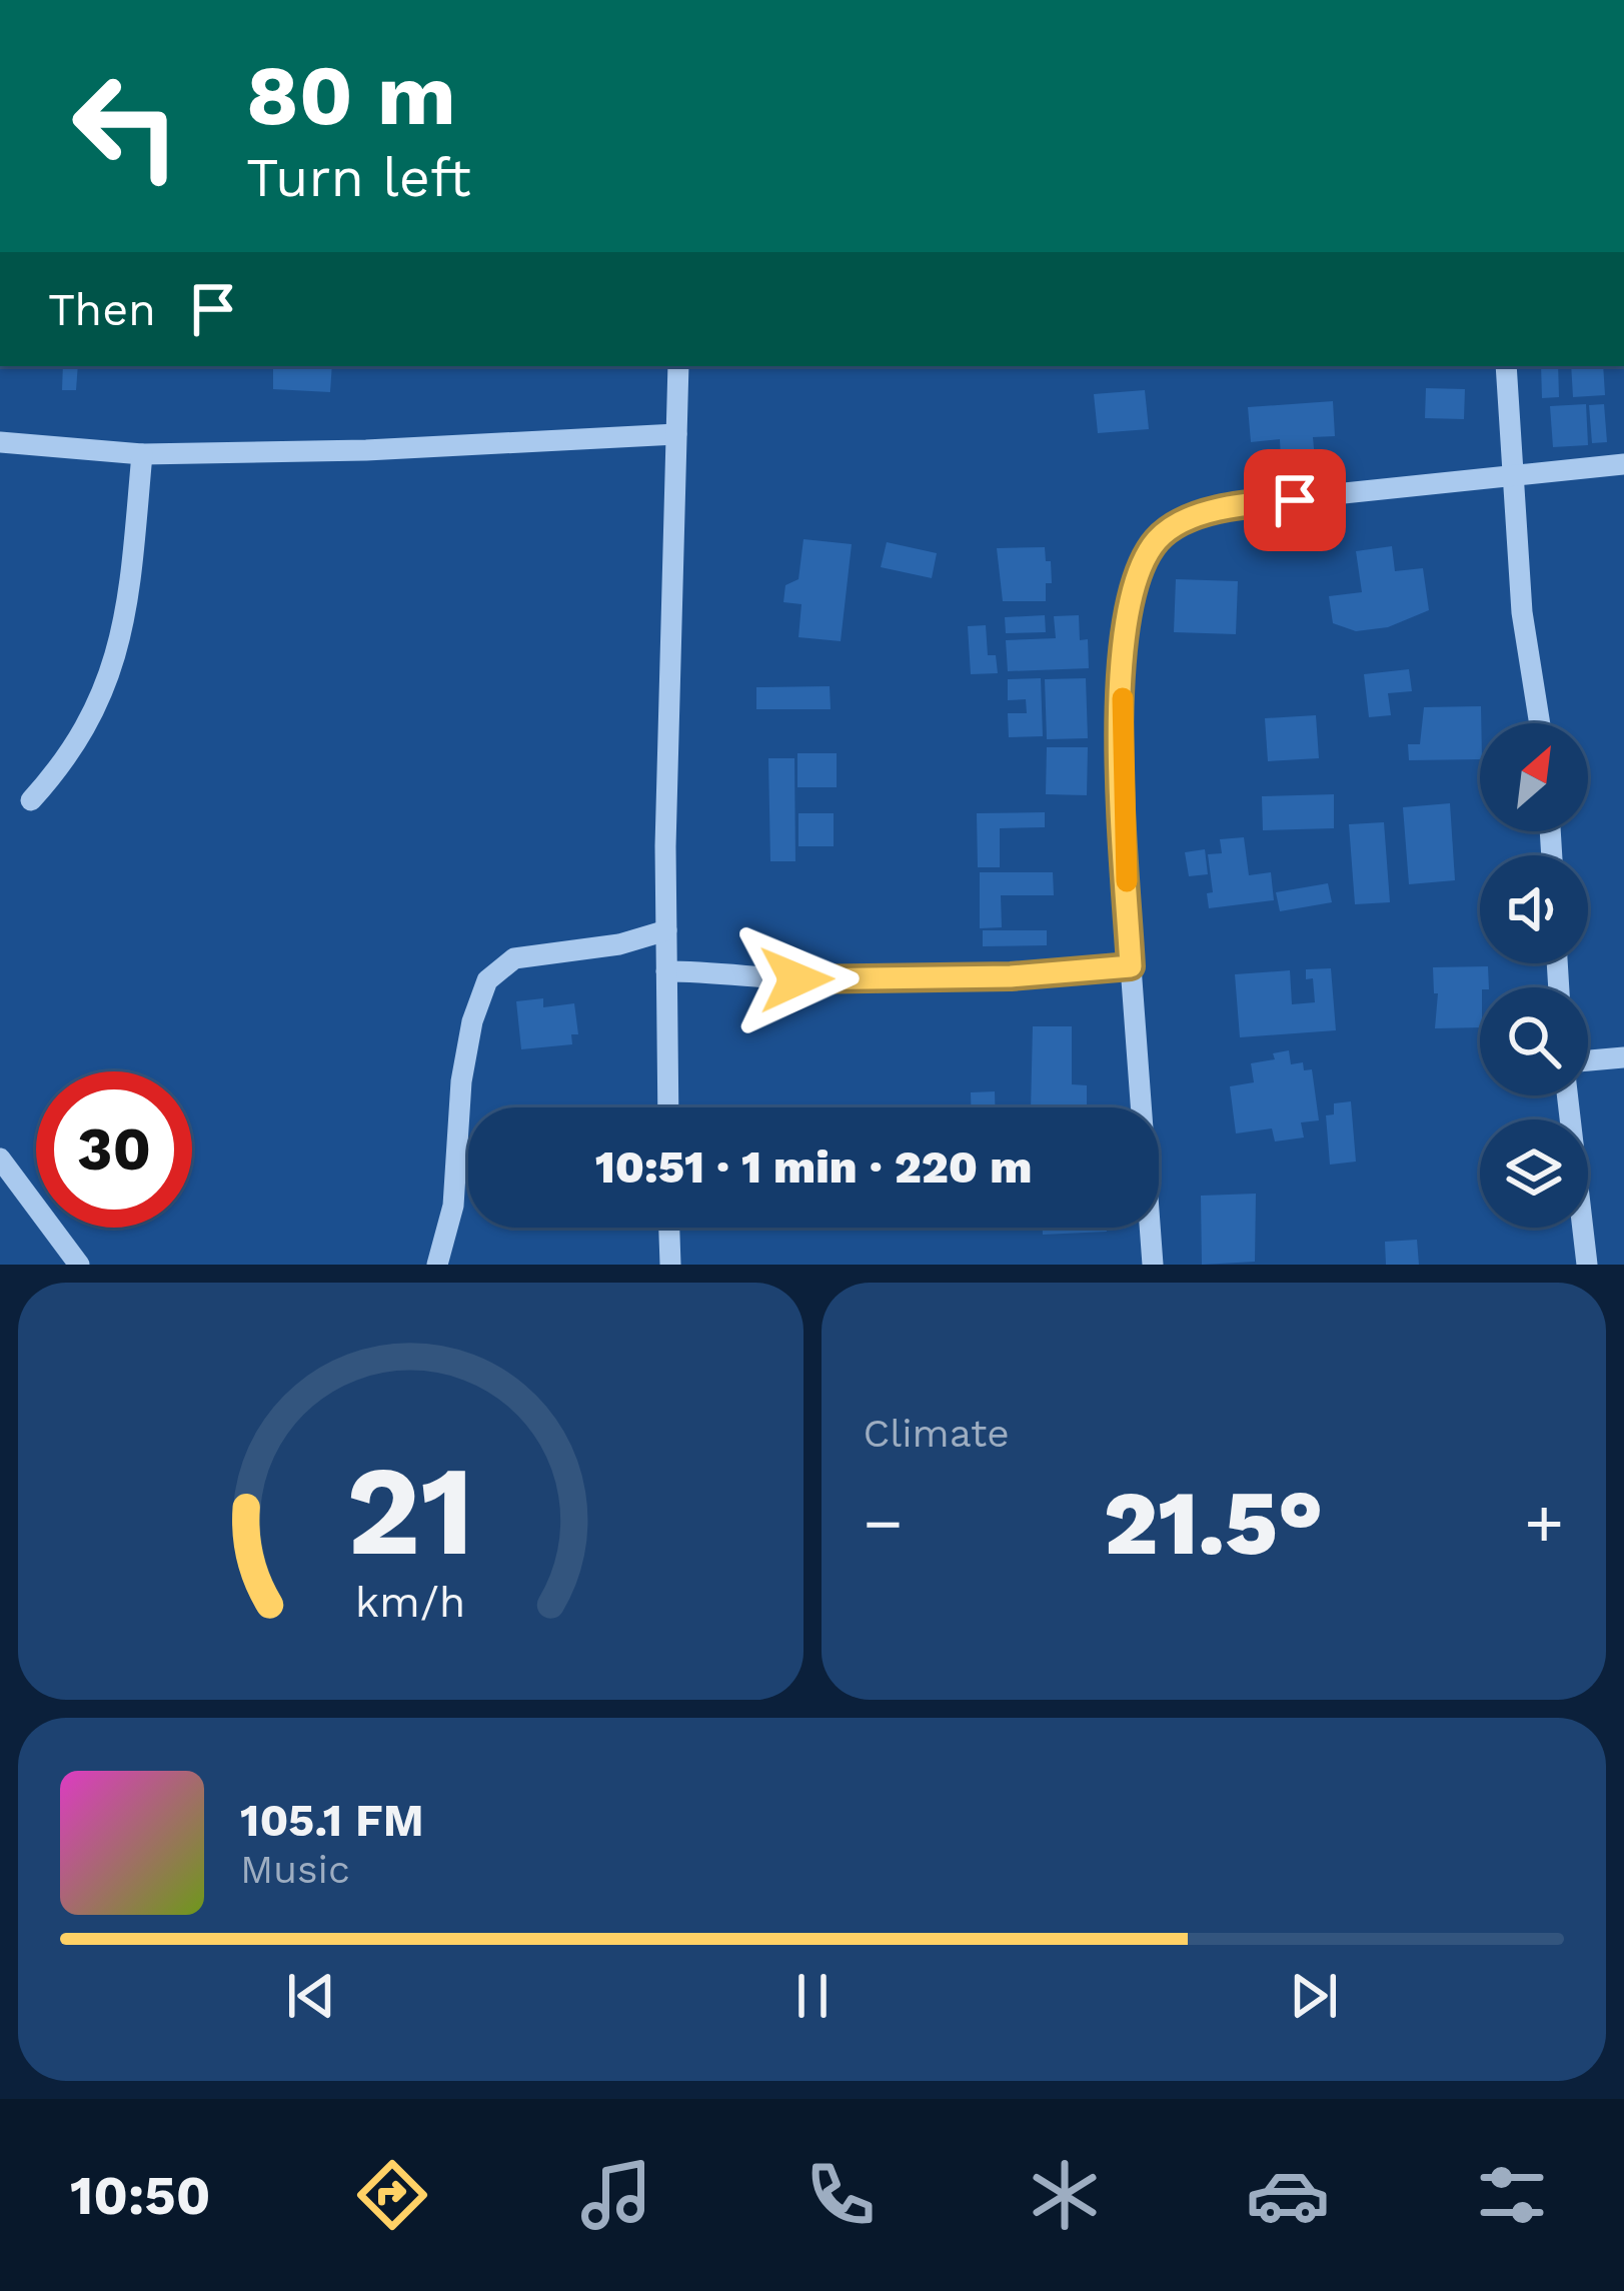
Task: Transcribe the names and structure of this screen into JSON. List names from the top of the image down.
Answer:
{
  "north": "top right",
  "page": {
    "turn": ["80 m", "Turn left"],
    "then": "Then",
    "limit": "30",
    "trip": "10:51 · 1 min · 220 m",
    "tile": "Climate",
    "heat": ["−", "21.5°", "+"],
    "song": ["105.1 FM", "Music"],
    "tabs": "10:50",
    "gauge": ["21", "km/h"]
  }
}
